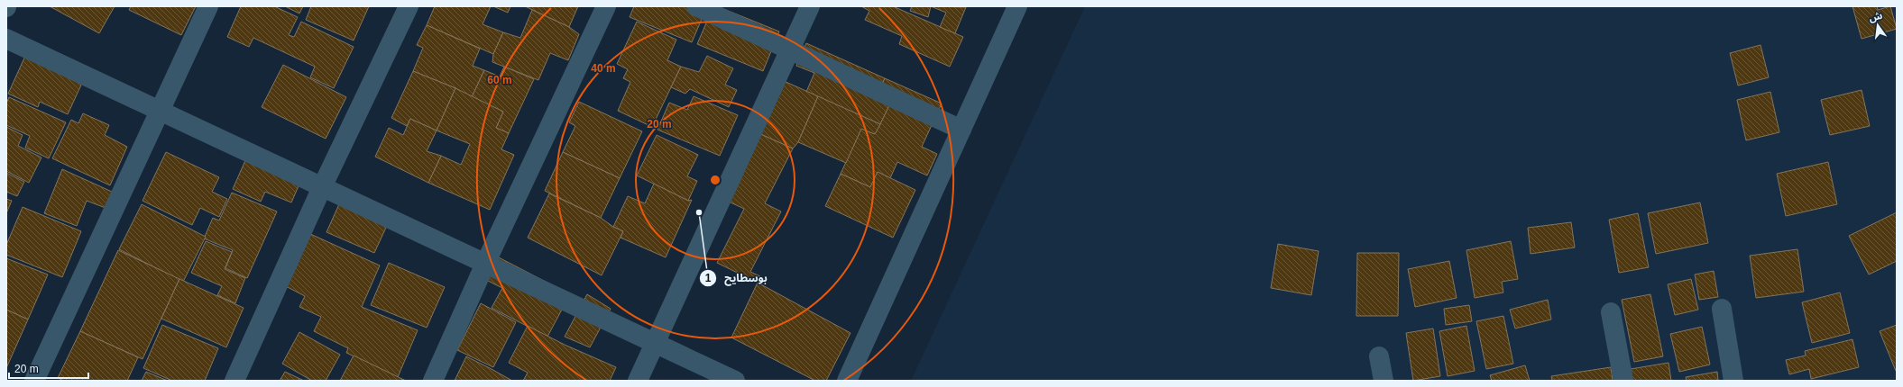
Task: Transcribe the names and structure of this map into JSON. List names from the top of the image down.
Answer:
{
  "places": ["بوسطايح"],
  "scale_bar": "20 m",
  "north": "top",
  "rings": ["40 m", "60 m", "20 m"]
}
